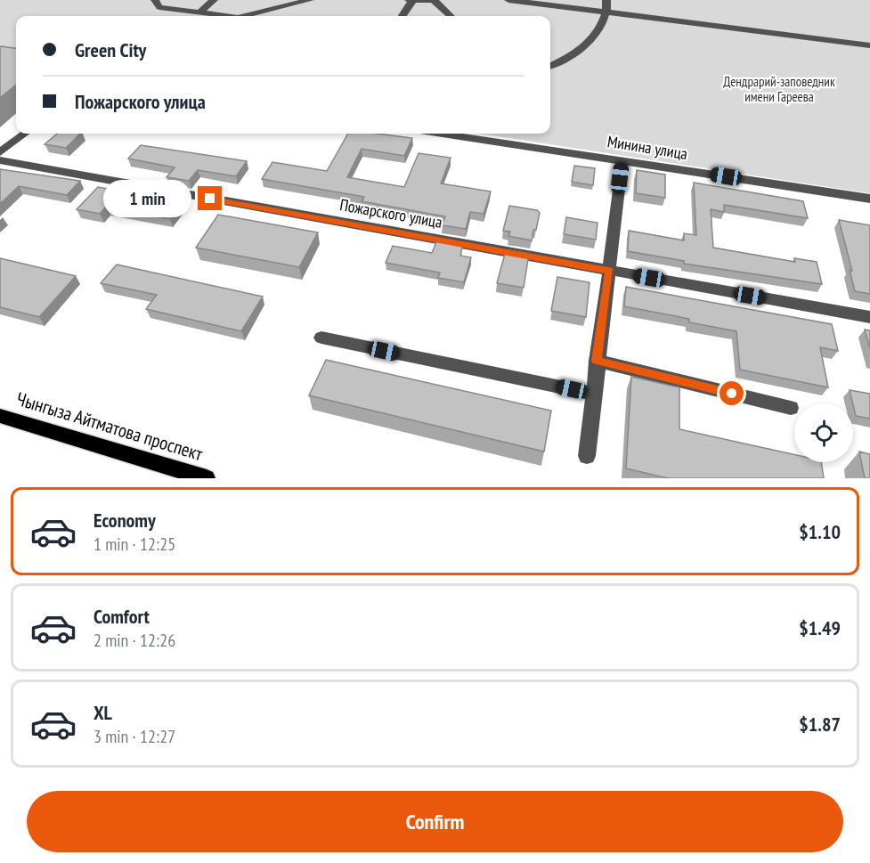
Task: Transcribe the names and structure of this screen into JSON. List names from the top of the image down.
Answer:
{
  "streets": {
    "main road": ["Чынгыза Айтматова проспект"],
    "street": ["Минина улица", "Пожарского улица"]
  },
  "parks": ["Дендрарий-заповедник имени Гареева"],
  "page": {
    "banner": ["Green City", "Пожарского улица"],
    "bubble": "1 min",
    "list": [
      {
        "name": "Economy",
        "note": "1 min · 12:25",
        "value": "$1.10"
      },
      {
        "name": "Comfort",
        "note": "2 min · 12:26",
        "value": "$1.49"
      },
      {
        "name": "XL",
        "note": "3 min · 12:27",
        "value": "$1.87"
      }
    ],
    "buttons": "Confirm"
  }
}
